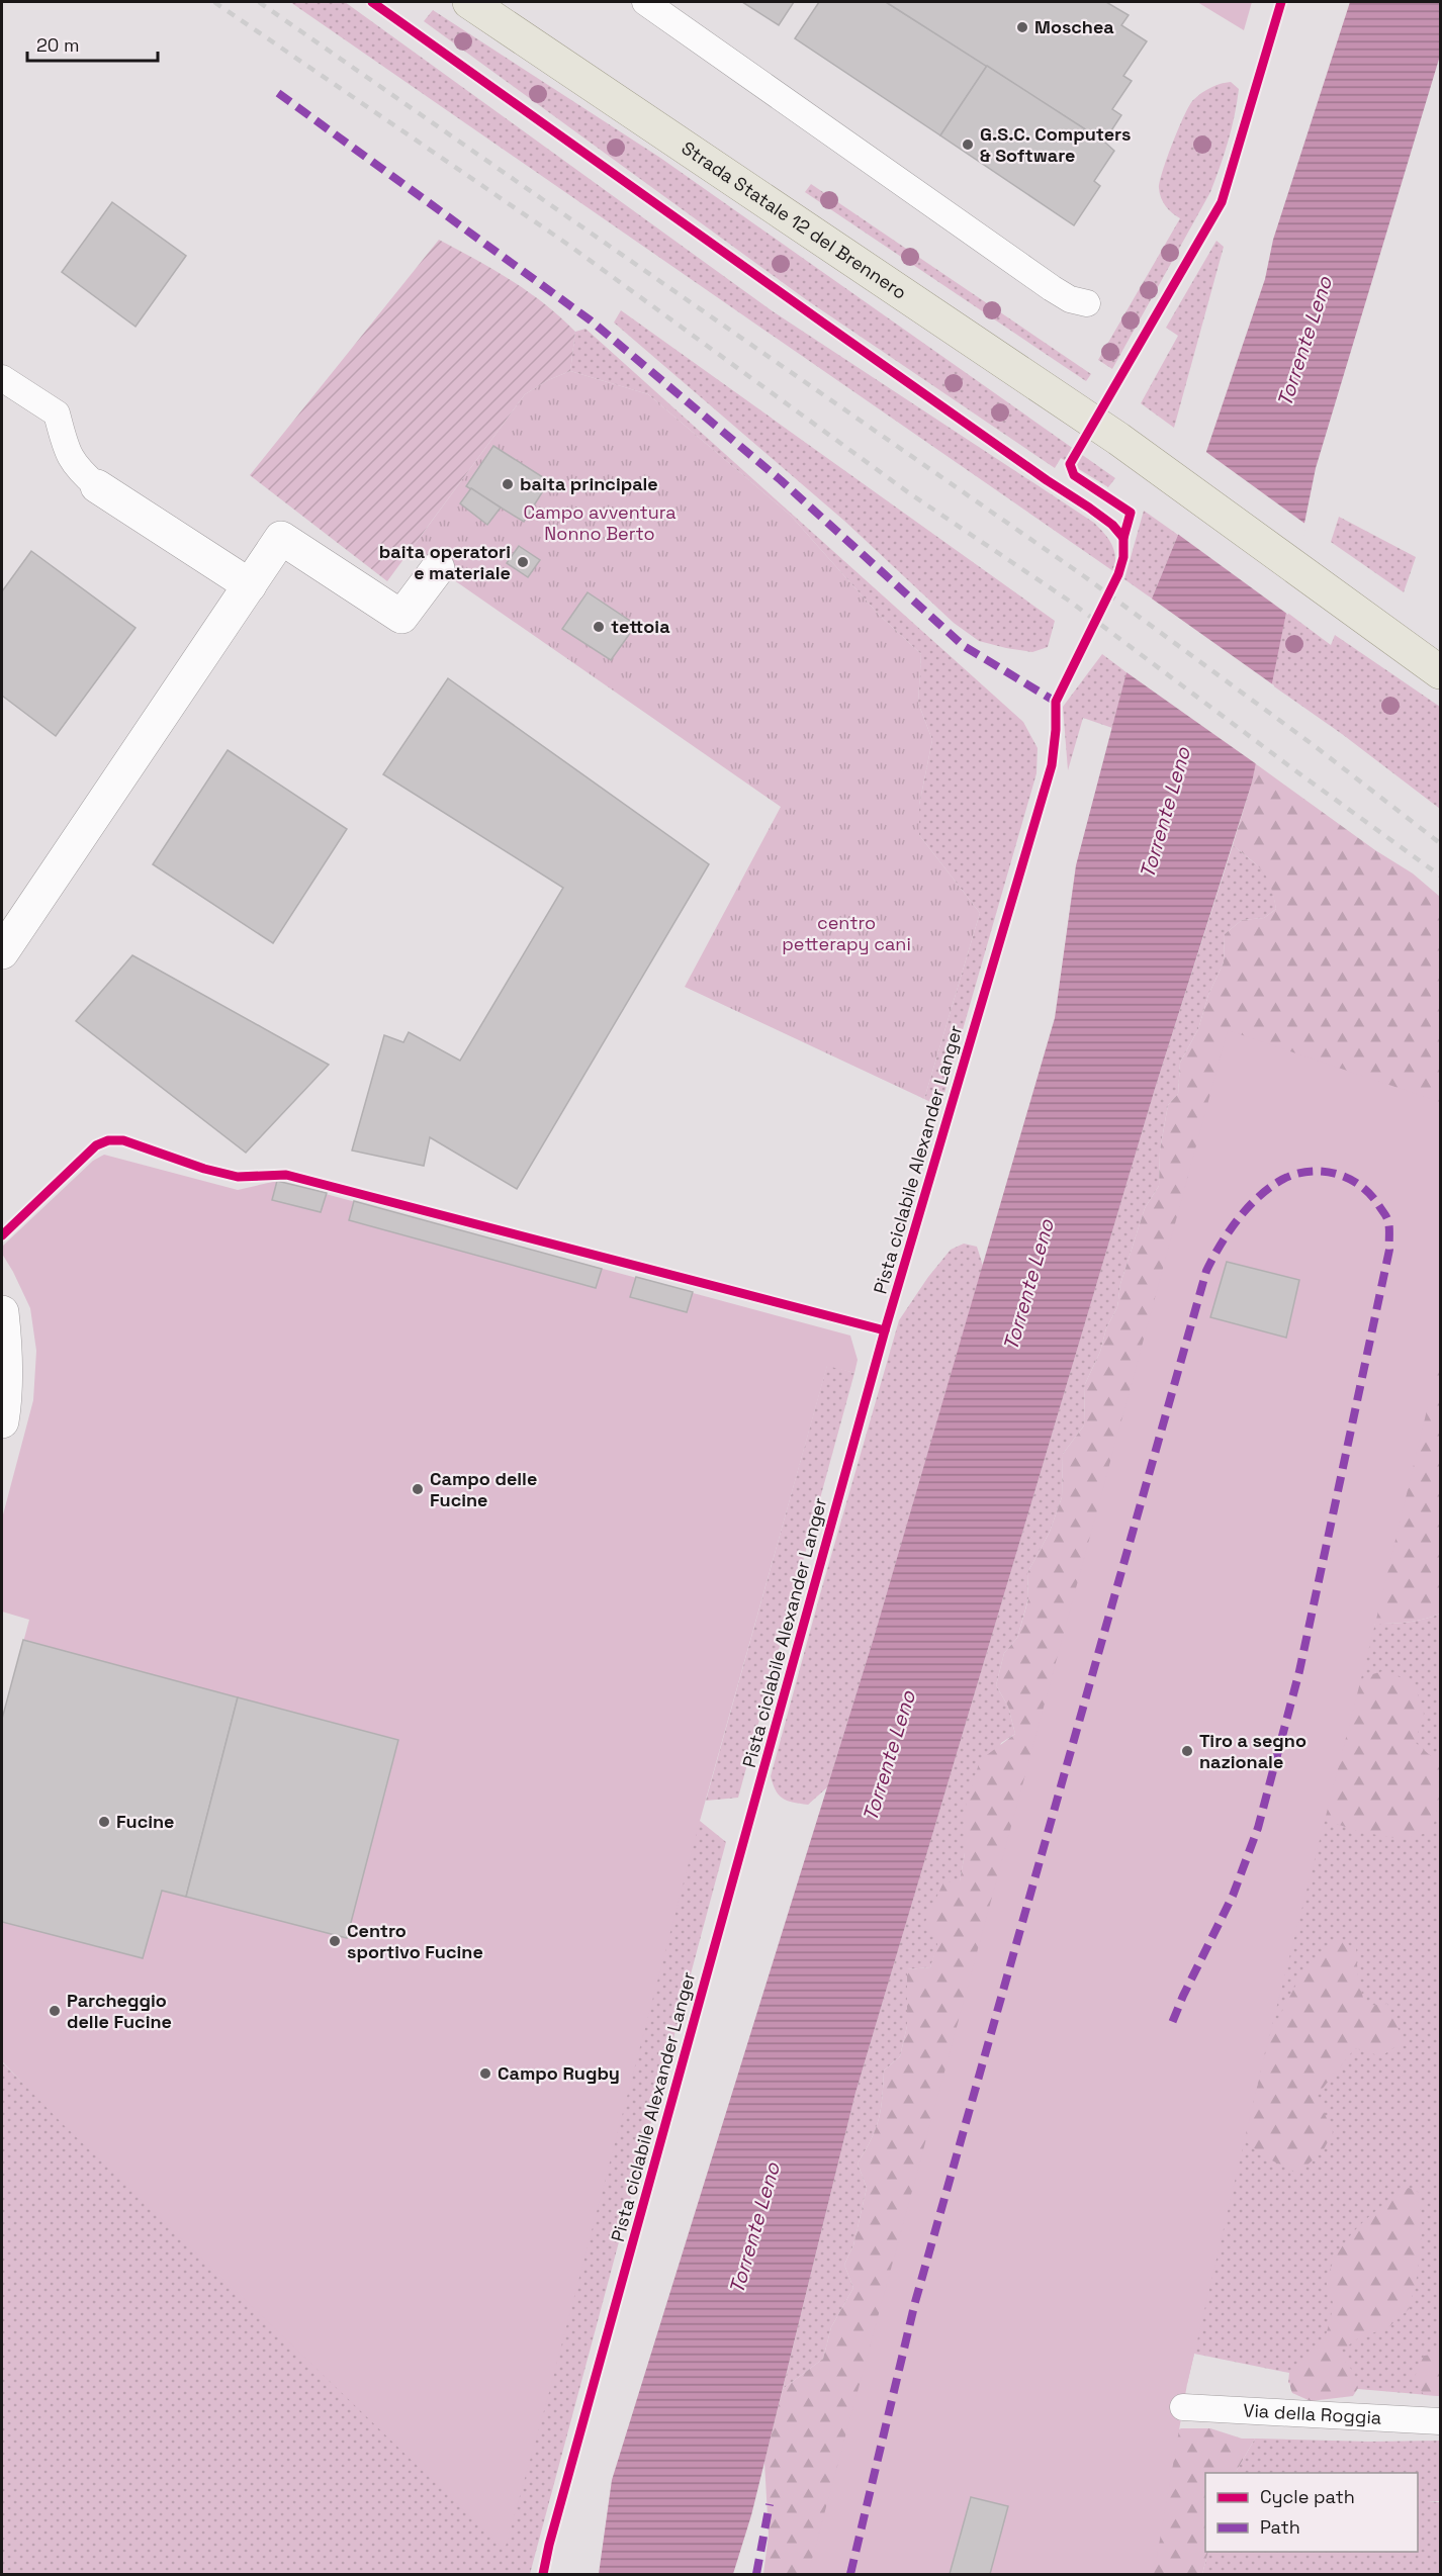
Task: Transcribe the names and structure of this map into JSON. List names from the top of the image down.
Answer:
{
  "streets": {
    "main road": ["Strada Statale 12 del Brennero"],
    "lane": ["Via della Roggia"],
    "cycle path": ["Pista ciclabile Alexander Langer"]
  },
  "water": ["Torrente Leno"],
  "parks": ["Campo avventura Nonno Berto", "centro petterapy cani"],
  "places": [
    "Moschea",
    "G.S.C. Computers & Software",
    "baita principale",
    "baita operatori e materiale",
    "tettoia",
    "Campo delle Fucine",
    "Tiro a segno nazionale",
    "Fucine",
    "Centro sportivo Fucine",
    "Parcheggio delle Fucine",
    "Campo Rugby"
  ],
  "legend": ["Cycle path", "Path"],
  "scale_bar": "20 m"
}
